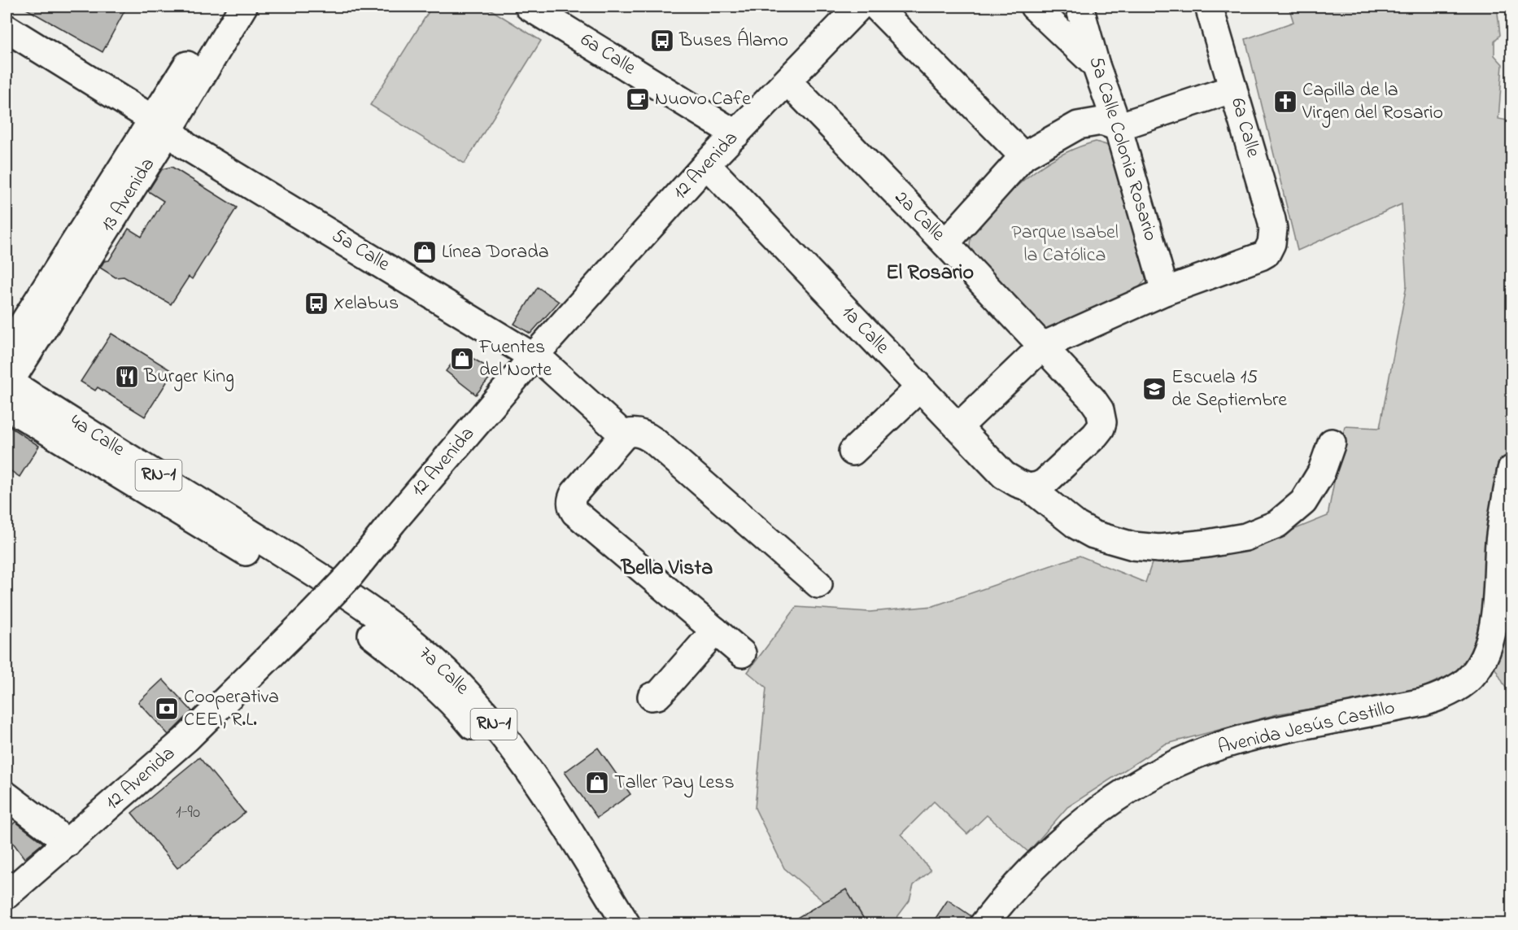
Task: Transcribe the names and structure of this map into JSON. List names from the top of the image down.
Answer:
{
  "streets": {
    "street": [
      "6a Calle",
      "5a Calle Colonia Rosario",
      "12 Avenida",
      "13 Avenida",
      "2a Calle",
      "5a Calle",
      "1a Calle",
      "4a Calle",
      "RN-1",
      "7a Calle",
      "Avenida Jesús Castillo"
    ]
  },
  "crossings": [
    ["6a Calle", "5a Calle Colonia Rosario"],
    ["6a Calle", "12 Avenida"],
    ["12 Avenida", "2a Calle"],
    ["12 Avenida", "5a Calle"],
    ["12 Avenida", "1a Calle"],
    ["13 Avenida", "5a Calle"],
    ["13 Avenida", "4a Calle"],
    ["2a Calle", "1a Calle"],
    ["4a Calle", "7a Calle"]
  ],
  "districts": ["El Rosario", "Bella Vista"],
  "parks": ["Parque Isabel la Católica"],
  "places": {
    "bus stop": ["Buses Álamo", "Xelabus"],
    "cafe": ["Nuovo Cafe"],
    "church": ["Capilla de la Virgen del Rosario"],
    "shop": ["Línea Dorada", "Fuentes del Norte", "Taller Pay Less"],
    "restaurant": ["Burger King"],
    "school or university": ["Escuela 15 de Septiembre"],
    "bank": ["Cooperativa CEEI, R.L."]
  },
  "house_numbers": ["1-90"]
}
